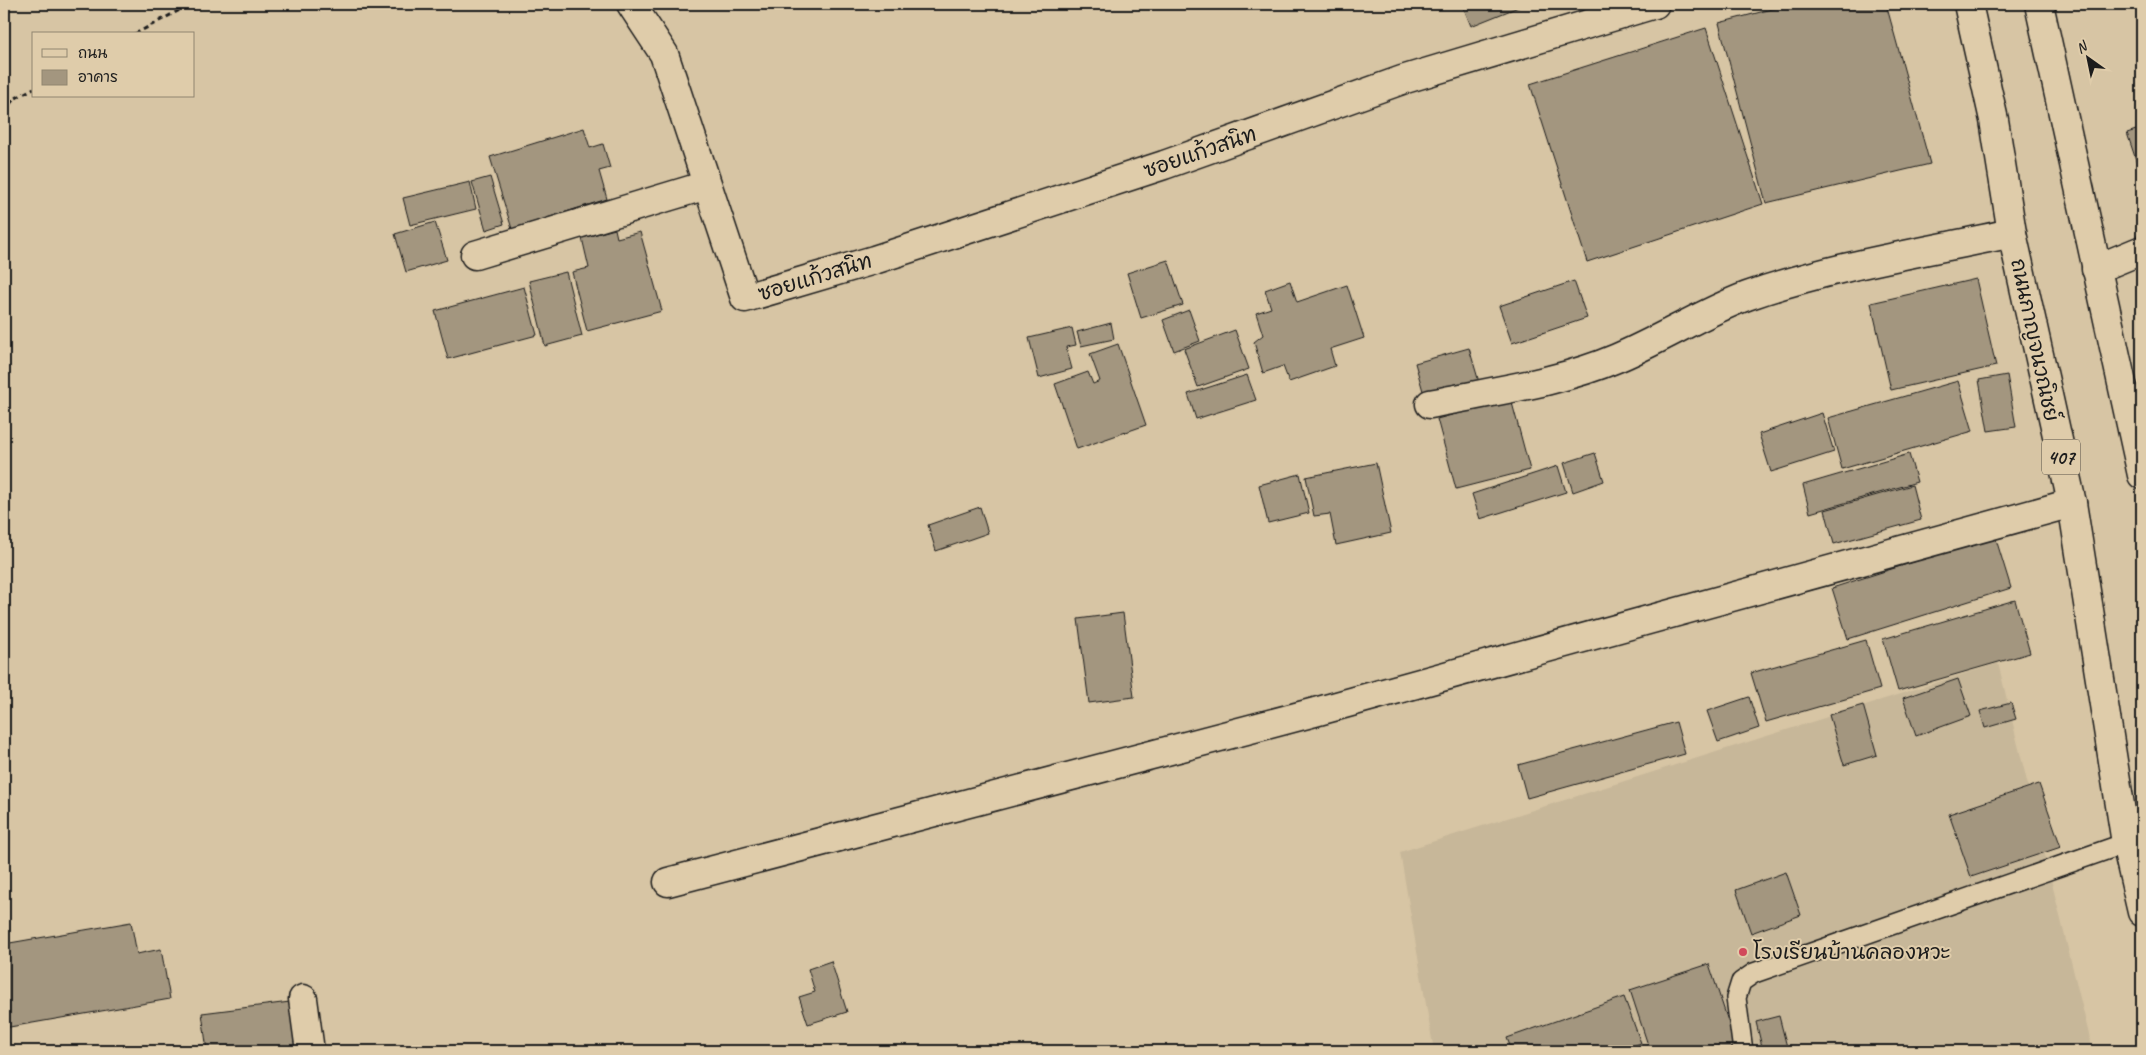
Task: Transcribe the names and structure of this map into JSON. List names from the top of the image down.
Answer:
{
  "streets": {
    "street": ["ซอยแก้วสนิท", "ถนนกาญจนวณิชย์", "407"]
  },
  "places": ["โรงเรียนบ้านคลองหวะ"],
  "legend": ["ถนน", "อาคาร"],
  "north": "top left"
}
